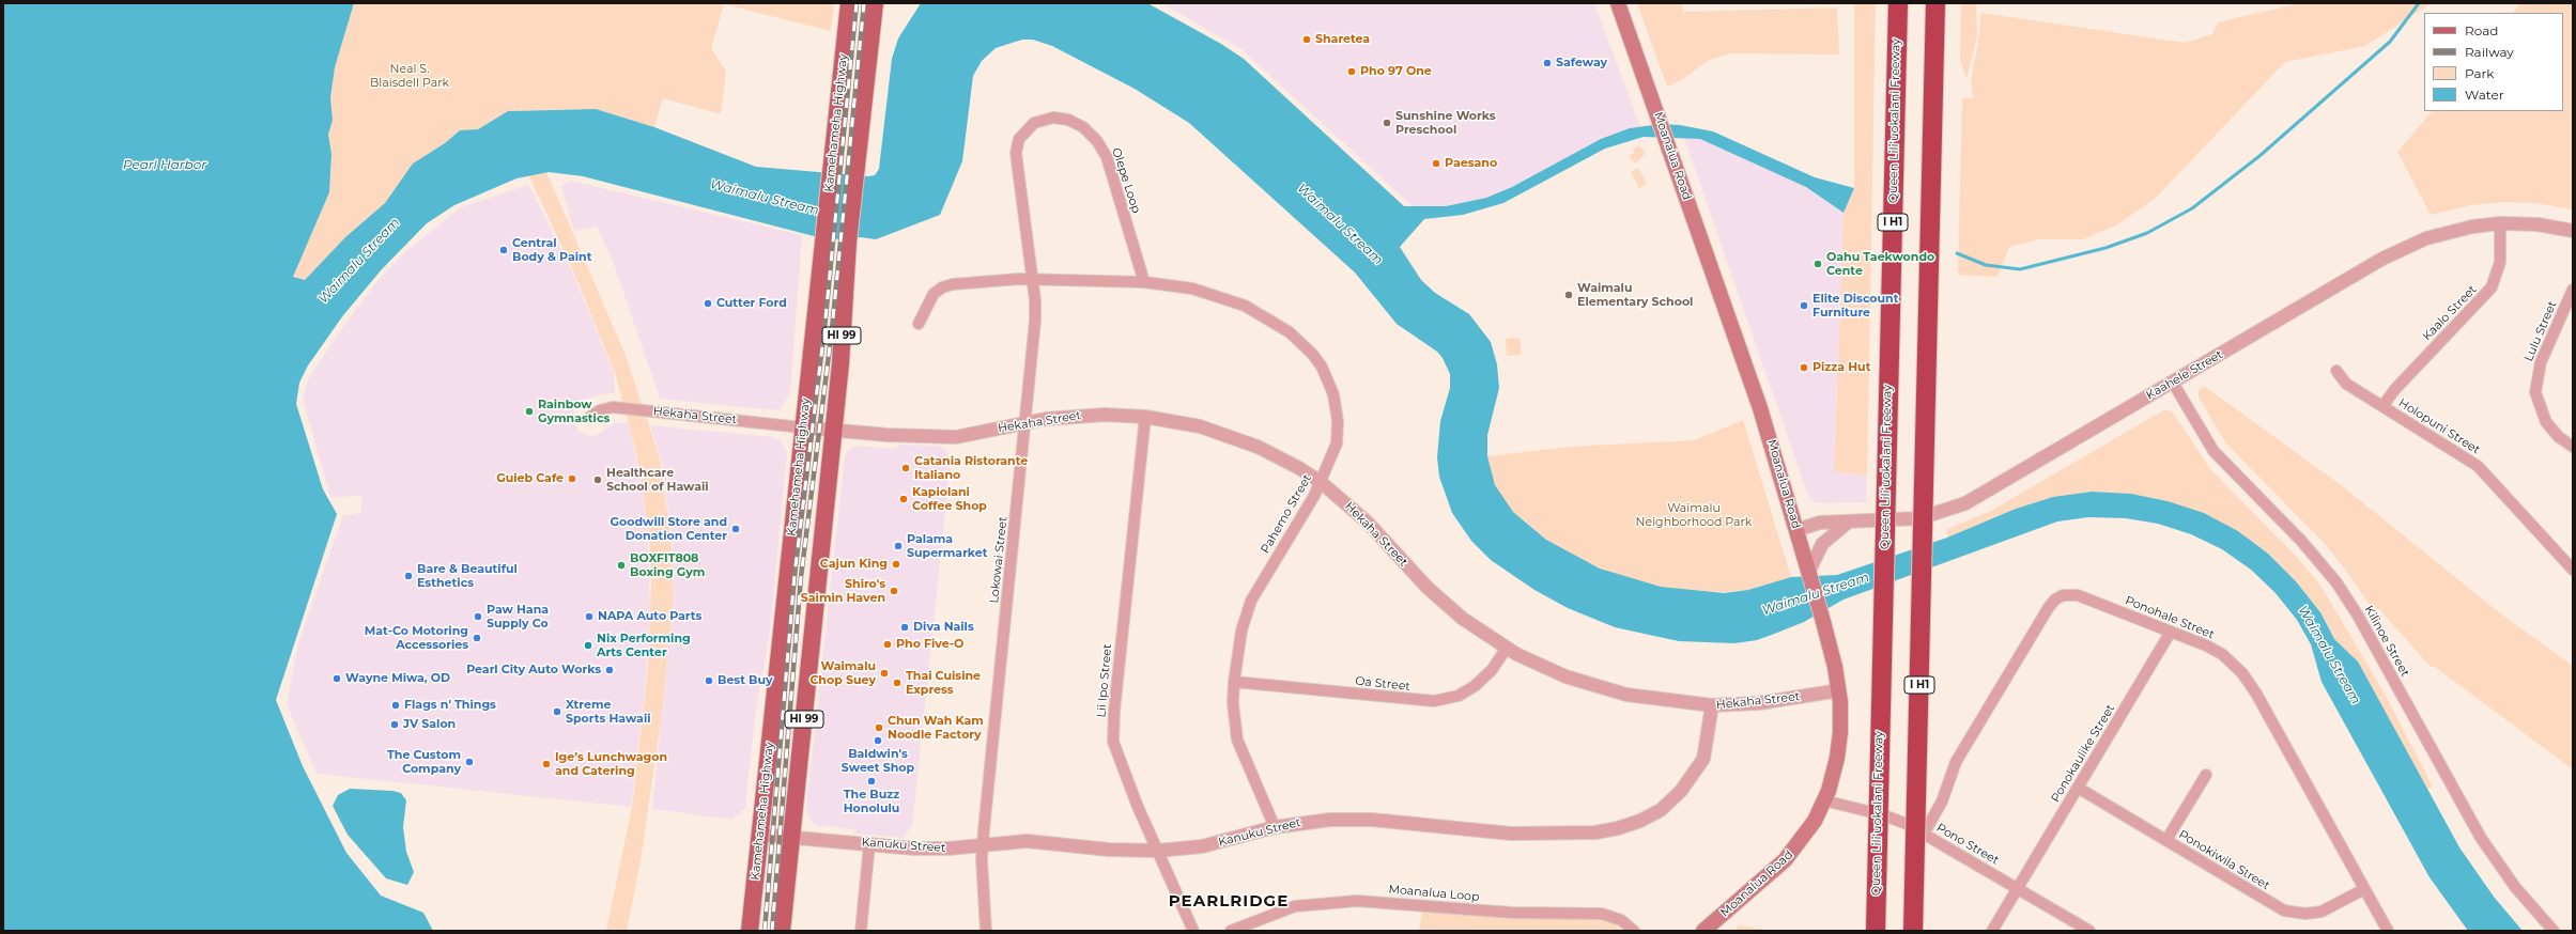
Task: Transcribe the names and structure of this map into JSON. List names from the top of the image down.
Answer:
{
  "streets": {
    "highway": ["Queen Liliʻuokalani Freeway", "I H1"],
    "main road": ["Kamehameha Highway", "Moanalua Road", "HI 99"],
    "street": [
      "Olepe Loop",
      "Kaalo Street",
      "Lulu Street",
      "Kaahele Street",
      "Hekaha Street",
      "Holopuni Street",
      "Pahemo Street",
      "Lokowai Street",
      "Ponohale Street",
      "Kilinoe Street",
      "Lii Ipo Street",
      "Oa Street",
      "Ponokaulike Street",
      "Kanuku Street",
      "Pono Street",
      "Ponokiwila Street",
      "Moanalua Loop"
    ]
  },
  "crossings": [
    ["Kamehameha Highway", "Hekaha Street"],
    ["Kamehameha Highway", "Kanuku Street"],
    ["Moanalua Road", "Kaahele Street"],
    ["Moanalua Road", "Hekaha Street"],
    ["Moanalua Road", "Pono Street"],
    ["Olepe Loop", "Pahemo Street"],
    ["Olepe Loop", "Lokowai Street"],
    ["Kaalo Street", "Kaahele Street"],
    ["Kaalo Street", "Holopuni Street"],
    ["Kaahele Street", "Kilinoe Street"],
    ["Hekaha Street", "Pahemo Street"],
    ["Hekaha Street", "Lokowai Street"],
    ["Hekaha Street", "Lii Ipo Street"],
    ["Hekaha Street", "Oa Street"],
    ["Hekaha Street", "Kanuku Street"],
    ["Pahemo Street", "Lokowai Street"],
    ["Pahemo Street", "Oa Street"],
    ["Pahemo Street", "Kanuku Street"],
    ["Lokowai Street", "Kanuku Street"],
    ["Ponohale Street", "Ponokaulike Street"],
    ["Ponohale Street", "Pono Street"],
    ["Ponohale Street", "Ponokiwila Street"],
    ["Lii Ipo Street", "Kanuku Street"],
    ["Ponokaulike Street", "Pono Street"],
    ["Ponokaulike Street", "Ponokiwila Street"]
  ],
  "districts": ["PEARLRIDGE"],
  "water": ["Pearl Harbor", "Waimalu Stream"],
  "parks": ["Neal S. Blaisdell Park", "Waimalu Neighborhood Park"],
  "places": [
    "Sharetea",
    "Safeway",
    "Pho 97 One",
    "Sunshine Works Preschool",
    "Paesano",
    "Central Body & Paint",
    "Oahu Taekwondo Cente",
    "Waimalu Elementary School",
    "Cutter Ford",
    "Elite Discount Furniture",
    "Pizza Hut",
    "Rainbow Gymnastics",
    "Catania Ristorante Italiano",
    "Guieb Cafe",
    "Healthcare School of Hawaii",
    "Kapiolani Coffee Shop",
    "Goodwill Store and Donation Center",
    "Palama Supermarket",
    "Cajun King",
    "BOXFIT808 Boxing Gym",
    "Bare & Beautiful Esthetics",
    "Shiro's Saimin Haven",
    "Paw Hana Supply Co",
    "NAPA Auto Parts",
    "Diva Nails",
    "Mat-Co Motoring Accessories",
    "Pho Five-O",
    "Nix Performing Arts Center",
    "Pearl City Auto Works",
    "Waimalu Chop Suey",
    "Wayne Miwa, OD",
    "Best Buy",
    "Thai Cuisine Express",
    "Flags n' Things",
    "Xtreme Sports Hawaii",
    "JV Salon",
    "Chun Wah Kam Noodle Factory",
    "Baldwin's Sweet Shop",
    "The Custom Company",
    "Ige’s Lunchwagon and Catering",
    "The Buzz Honolulu"
  ],
  "legend": [
    "Road",
    "Railway",
    "Park",
    "Water"
  ]
}
